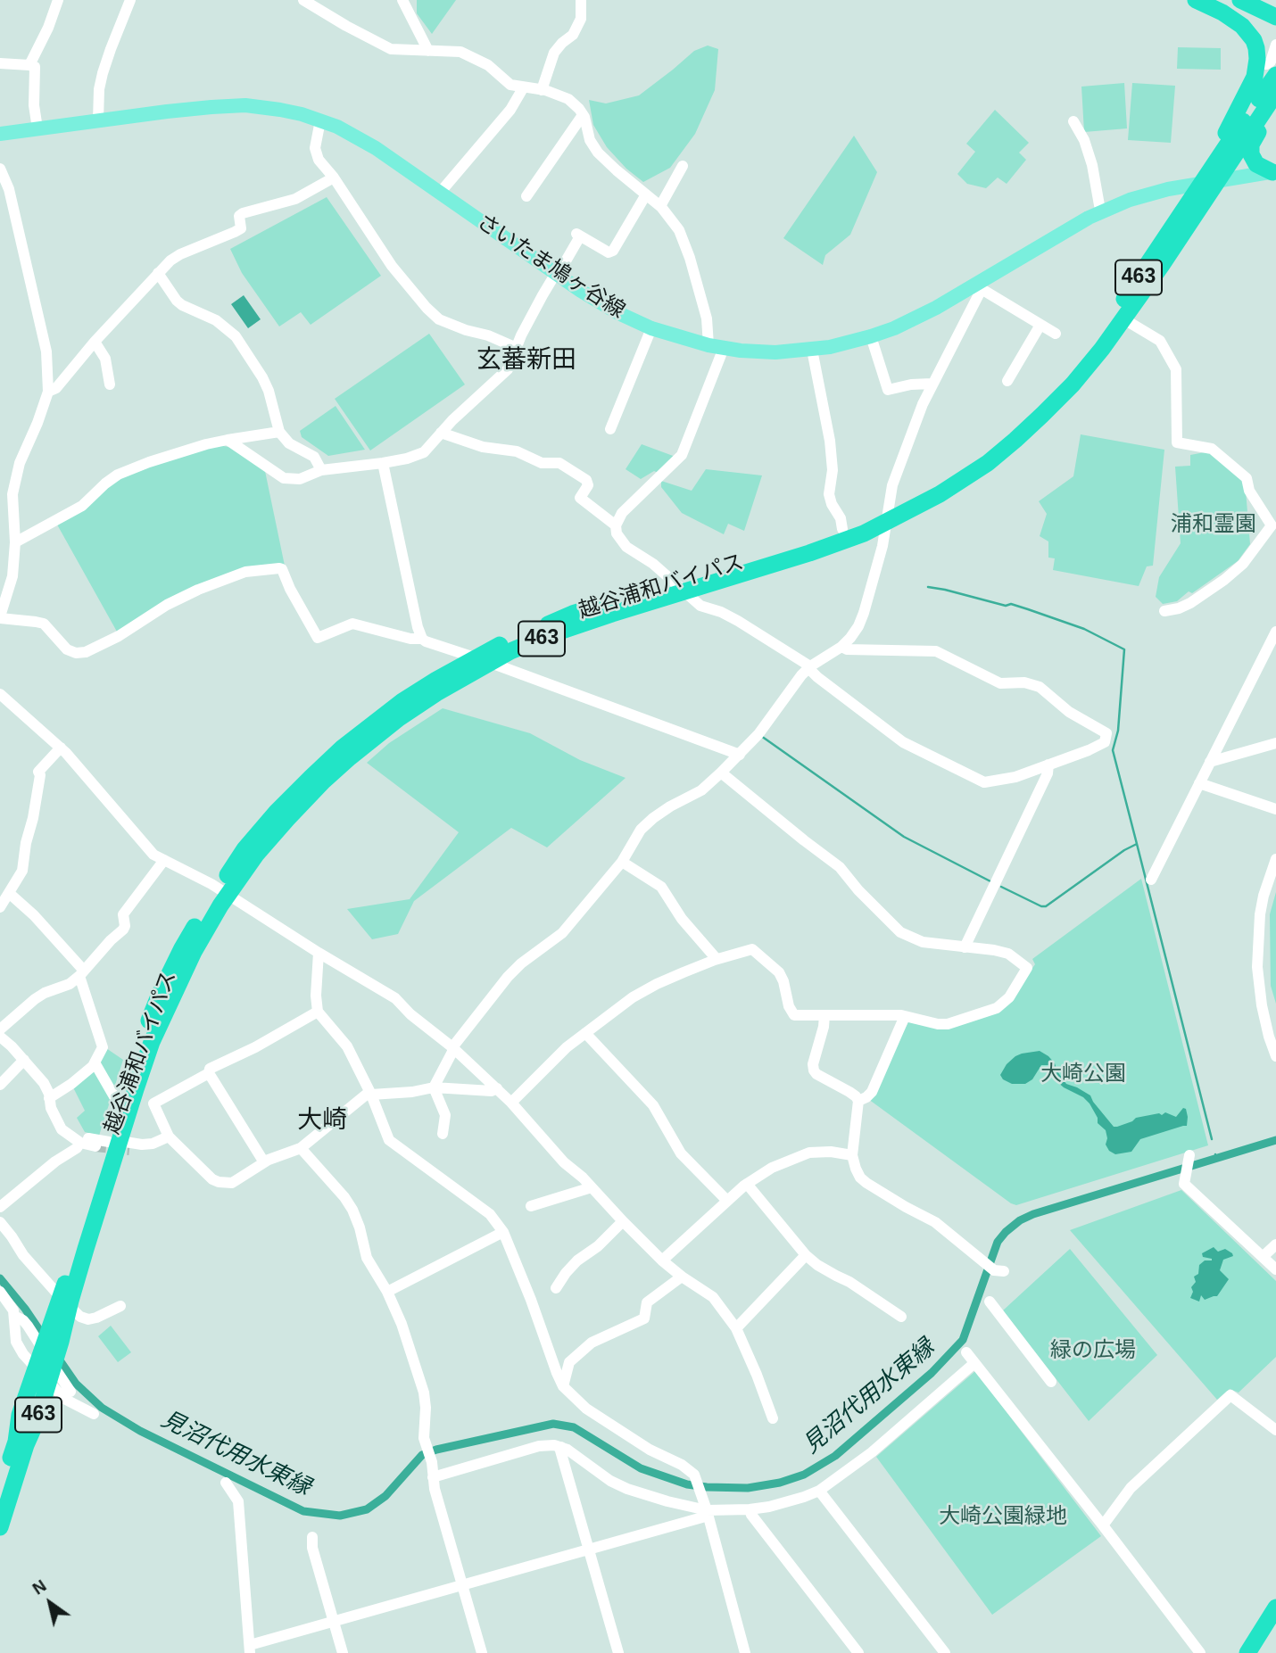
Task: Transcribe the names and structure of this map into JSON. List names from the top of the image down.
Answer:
{
  "streets": {
    "highway": ["463", "越谷浦和バイパス"],
    "main road": ["さいたま鳩ヶ谷線"]
  },
  "crossings": [
    ["さいたま鳩ヶ谷線", "越谷浦和バイパス"],
    ["463", "越谷浦和バイパス"]
  ],
  "districts": ["玄蕃新田", "大崎"],
  "water": ["見沼代用水東縁"],
  "parks": [
    "浦和霊園",
    "大崎公園",
    "緑の広場",
    "大崎公園緑地"
  ],
  "north": "top left"
}
